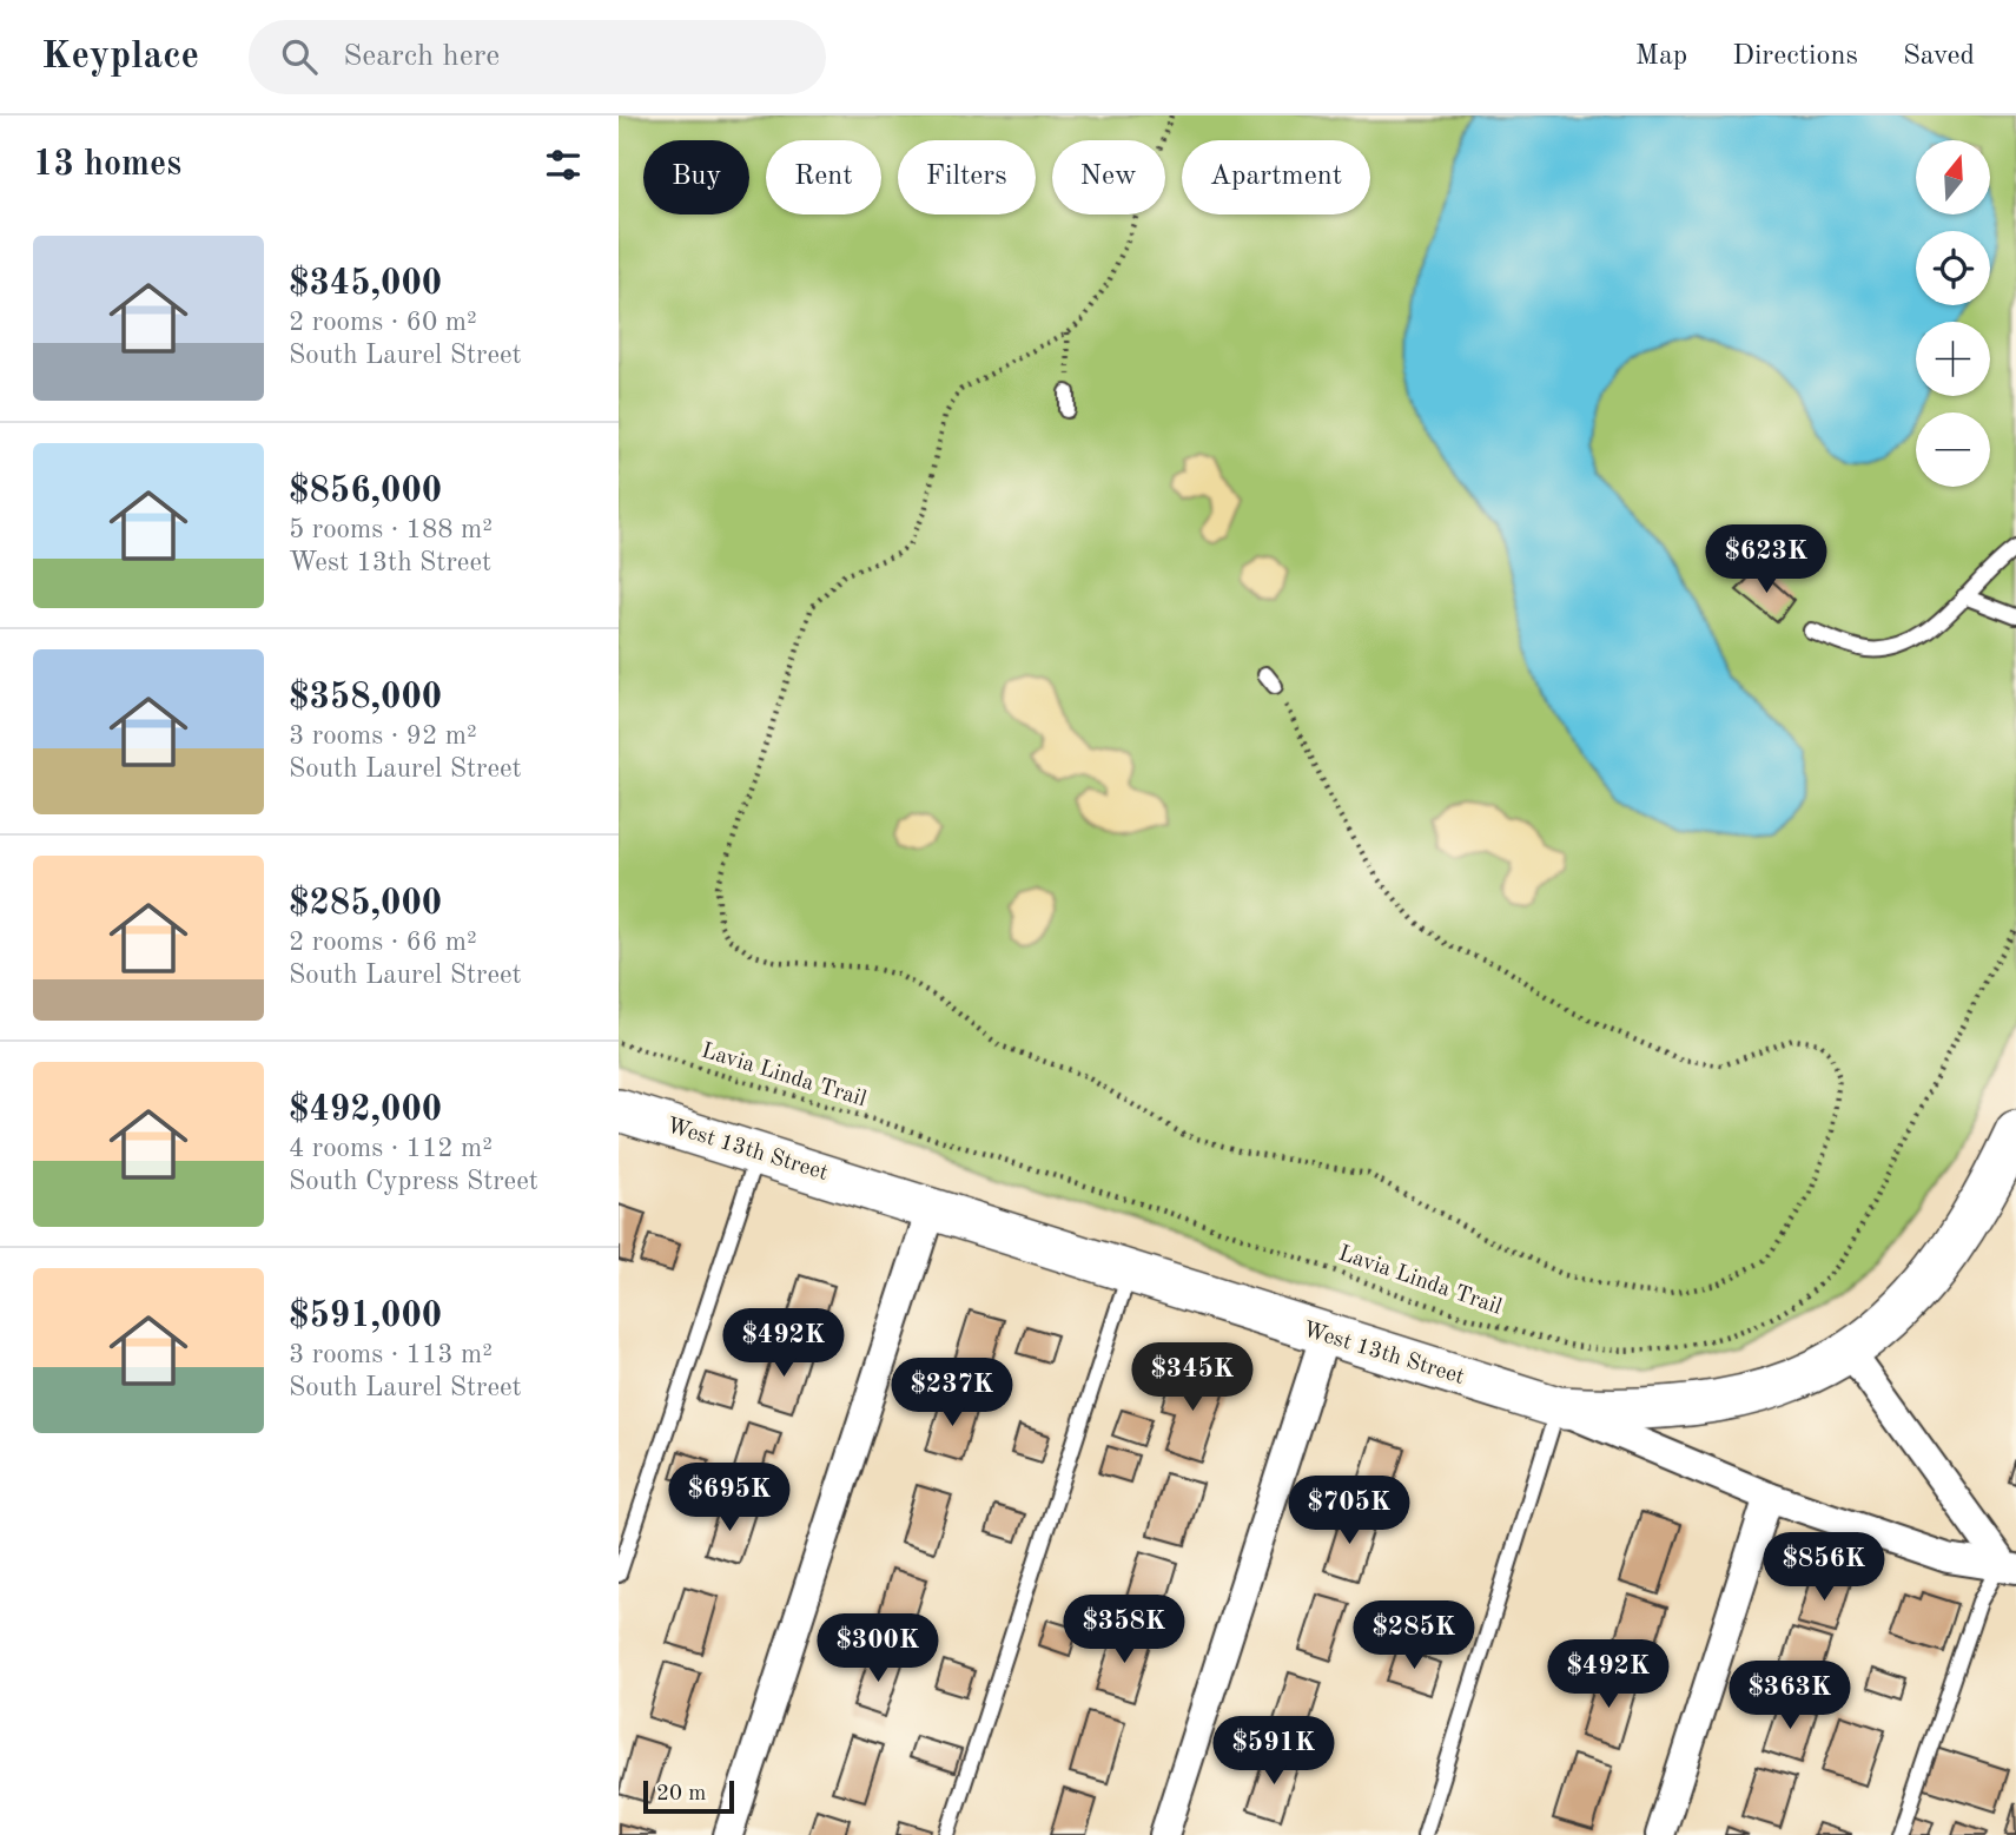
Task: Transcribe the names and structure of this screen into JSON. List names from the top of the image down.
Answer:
{
  "streets": {
    "main road": ["West 13th Street"],
    "path": ["Lavia Linda Trail"]
  },
  "scale_bar": "20 m",
  "north": "top",
  "page": {
    "header": "Keyplace",
    "search": "Search here",
    "nav": ["Map", "Directions", "Saved"],
    "heading": "13 homes",
    "map_buttons": ["+", "−"],
    "chip": [
      "Buy",
      "Rent",
      "Filters",
      "New",
      "Apartment"
    ],
    "list": [
      {
        "name": "$345,000",
        "note": "2 rooms · 60 m² · South Laurel Street"
      },
      {
        "name": "$856,000",
        "note": "5 rooms · 188 m² · West 13th Street"
      },
      {
        "name": "$358,000",
        "note": "3 rooms · 92 m² · South Laurel Street"
      },
      {
        "name": "$285,000",
        "note": "2 rooms · 66 m² · South Laurel Street"
      },
      {
        "name": "$492,000",
        "note": "4 rooms · 112 m² · South Cypress Street"
      },
      {
        "name": "$591,000",
        "note": "3 rooms · 113 m² · South Laurel Street"
      }
    ],
    "price": [
      "$623K",
      "$492K",
      "$345K",
      "$237K",
      "$695K",
      "$705K",
      "$856K",
      "$358K",
      "$285K",
      "$300K",
      "$492K",
      "$363K",
      "$591K"
    ],
    "scale": "20 m"
  }
}
